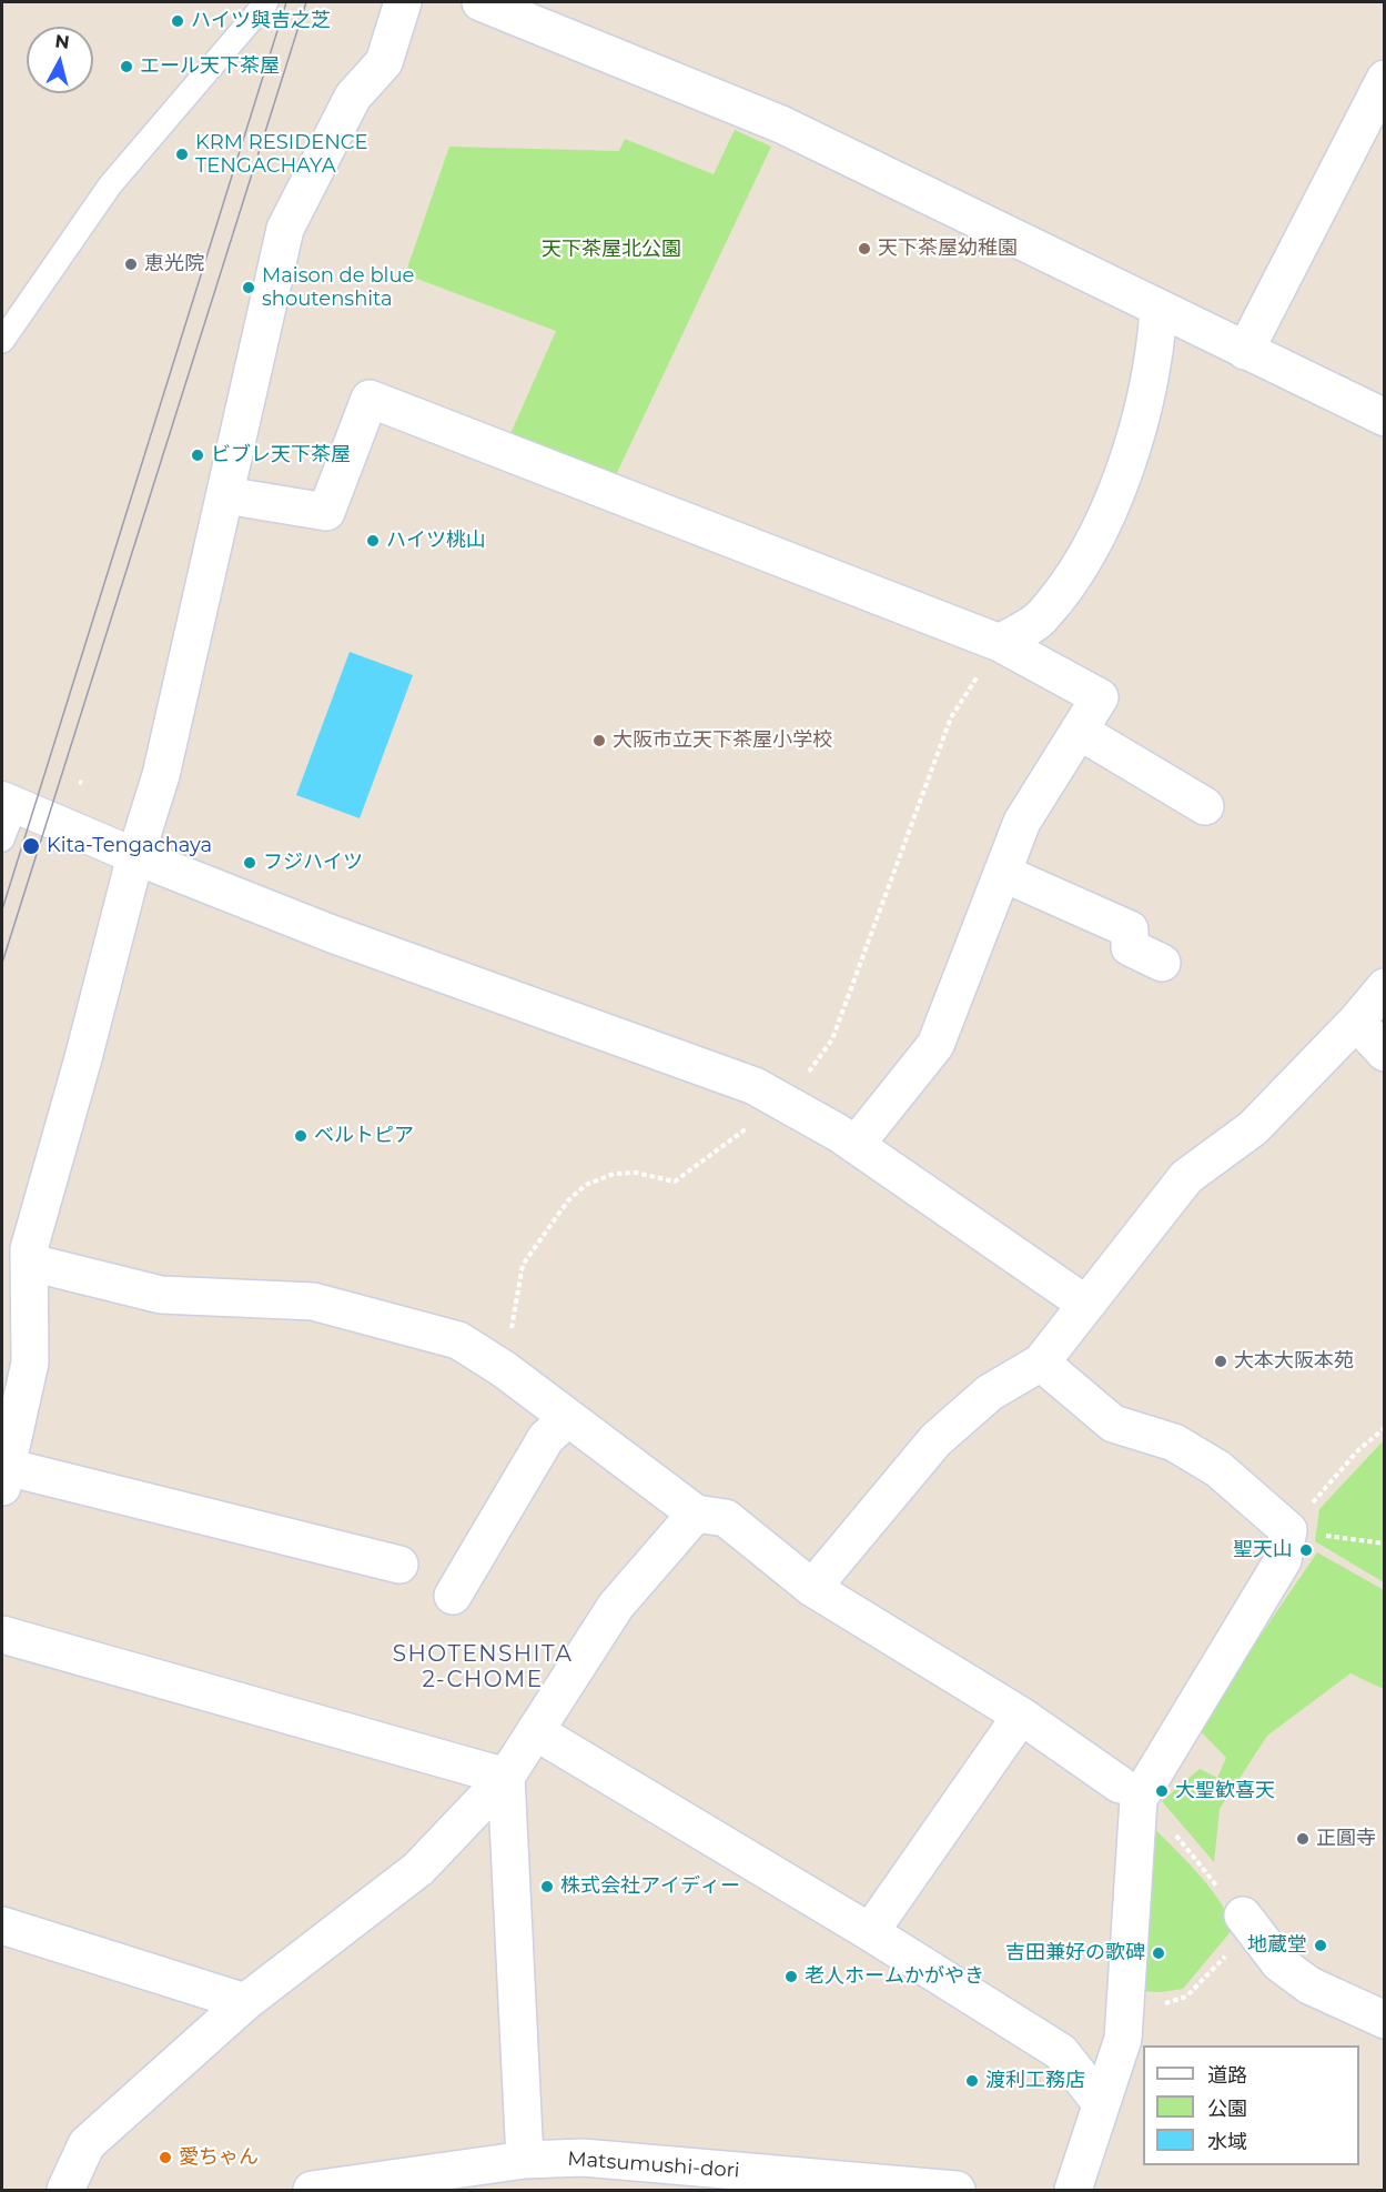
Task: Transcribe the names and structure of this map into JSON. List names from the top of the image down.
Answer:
{
  "streets": {
    "street": ["Matsumushi-dori"]
  },
  "districts": ["SHOTENSHITA 2-CHOME"],
  "parks": ["天下茶屋北公園"],
  "places": [
    "ハイツ與吉之芝",
    "エール天下茶屋",
    "KRM RESIDENCE TENGACHAYA",
    "天下茶屋幼稚園",
    "恵光院",
    "Maison de blue shoutenshita",
    "ビブレ天下茶屋",
    "ハイツ桃山",
    "大阪市立天下茶屋小学校",
    "Kita-Tengachaya",
    "フジハイツ",
    "ベルトピア",
    "大本大阪本苑",
    "聖天山",
    "大聖歓喜天",
    "正圓寺",
    "株式会社アイディー",
    "地蔵堂",
    "吉田兼好の歌碑",
    "老人ホームかがやき",
    "渡利工務店",
    "愛ちゃん"
  ],
  "legend": ["道路", "公園", "水域"],
  "north": "top"
}
